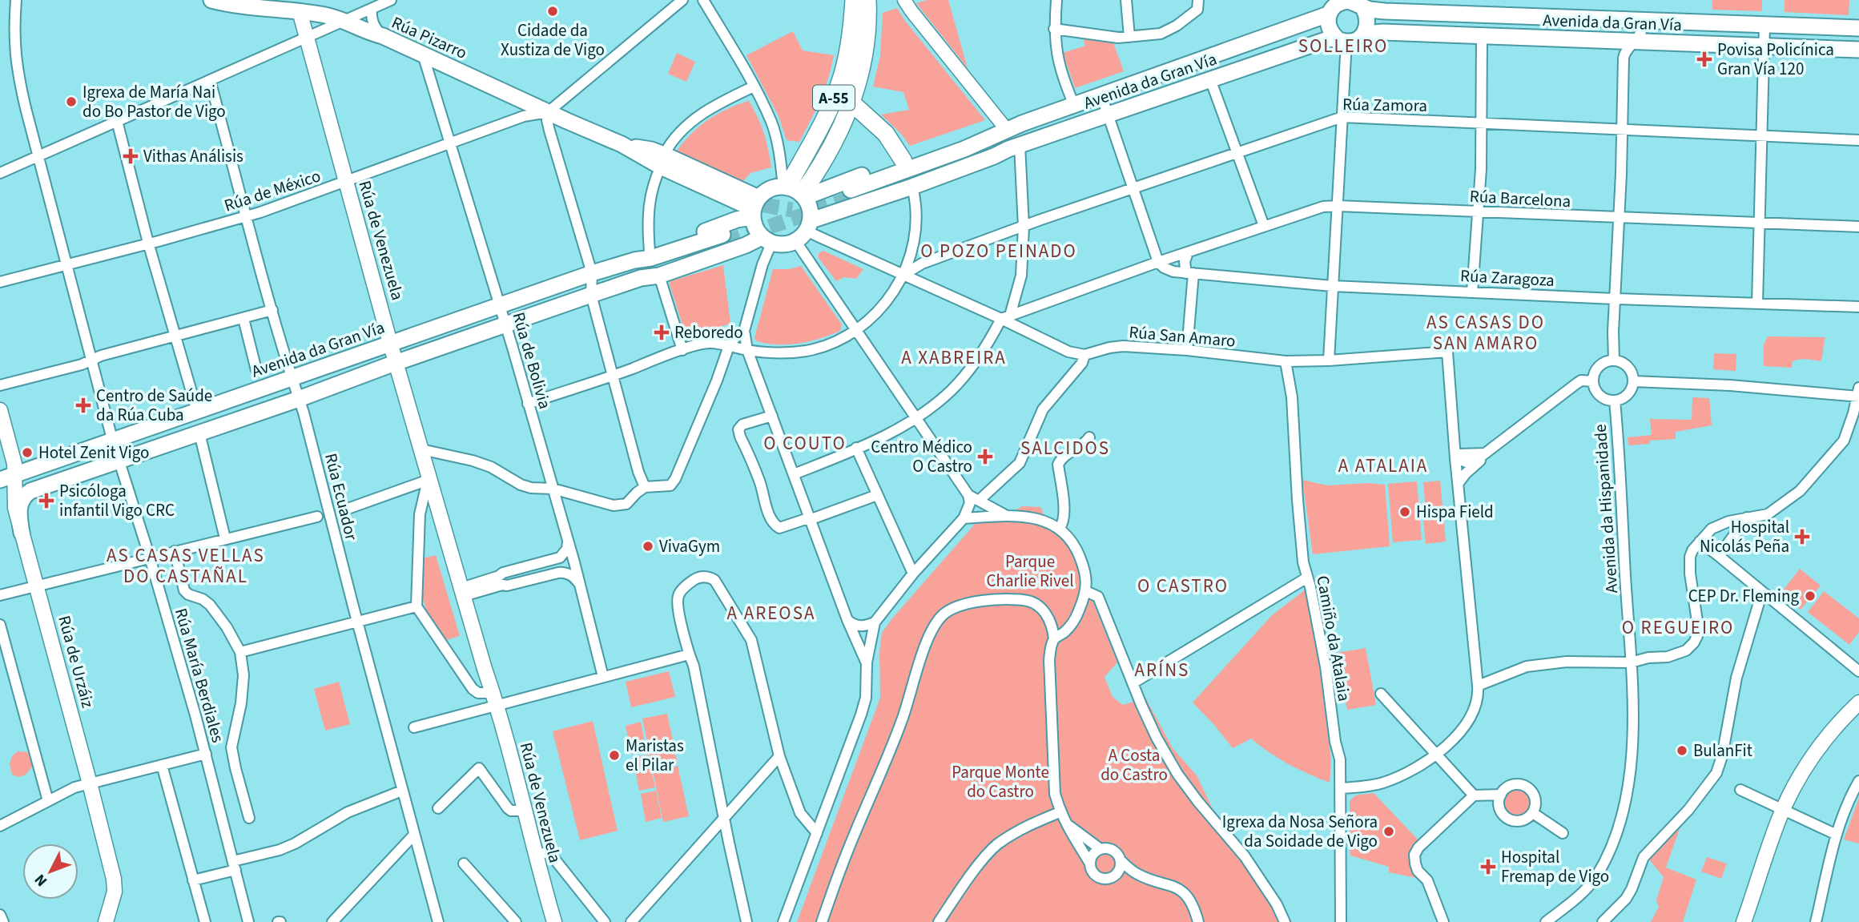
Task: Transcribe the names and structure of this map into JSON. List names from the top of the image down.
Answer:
{
  "streets": {
    "highway": ["A-55"],
    "main road": [
      "Avenida da Gran Vía",
      "Rúa Pizarro",
      "Rúa de Venezuela",
      "Rúa de Urzáiz"
    ],
    "street": [
      "Rúa Zamora",
      "Rúa de México",
      "Rúa Barcelona",
      "Rúa Zaragoza",
      "Rúa San Amaro",
      "Rúa de Bolivia",
      "Rúa Ecuador",
      "Avenida da Hispanidade",
      "Camiño da Atalaia",
      "Rúa María Berdiales"
    ]
  },
  "crossings": [
    ["Avenida da Gran Vía", "Rúa Pizarro"],
    ["Avenida da Gran Vía", "A-55"],
    ["Avenida da Gran Vía", "Rúa de Venezuela"],
    ["Avenida da Gran Vía", "Rúa de Bolivia"],
    ["Avenida da Gran Vía", "Rúa Ecuador"],
    ["Avenida da Gran Vía", "Rúa de Urzáiz"],
    ["Avenida da Gran Vía", "Rúa María Berdiales"],
    ["Rúa Pizarro", "A-55"],
    ["Rúa Pizarro", "Rúa de México"],
    ["Rúa Pizarro", "Rúa de Venezuela"],
    ["Rúa Pizarro", "Rúa de Bolivia"],
    ["Rúa de México", "Rúa de Venezuela"],
    ["Rúa de México", "Rúa de Bolivia"],
    ["Rúa de México", "Rúa Ecuador"],
    ["Rúa de México", "Rúa María Berdiales"],
    ["Rúa Barcelona", "Rúa Zaragoza"],
    ["Rúa San Amaro", "Camiño da Atalaia"]
  ],
  "districts": [
    "SOLLEIRO",
    "O POZO PEINADO",
    "AS CASAS DO SAN AMARO",
    "A XABREIRA",
    "O COUTO",
    "SALCIDOS",
    "A ATALAIA",
    "AS CASAS VELLAS DO CASTAÑAL",
    "O CASTRO",
    "A AREOSA",
    "O REGUEIRO",
    "ARÍNS"
  ],
  "parks": ["Parque Charlie Rivel", "A Costa do Castro", "Parque Monte do Castro"],
  "places": {
    "other": [
      "Cidade da Xustiza de Vigo",
      "Igrexa de María Nai do Bo Pastor de Vigo",
      "Hotel Zenit Vigo",
      "Hispa Field",
      "VivaGym",
      "CEP Dr. Fleming",
      "BulanFit",
      "Maristas el Pilar",
      "Igrexa da Nosa Señora da Soidade de Vigo"
    ],
    "health": [
      "Povisa Policínica Gran Vía 120",
      "Vithas Análisis",
      "Reboredo",
      "Centro de Saúde da Rúa Cuba",
      "Centro Médico O Castro",
      "Psicóloga infantil Vigo CRC",
      "Hospital Nicolás Peña",
      "Hospital Fremap de Vigo"
    ]
  },
  "north": "bottom left"
}
